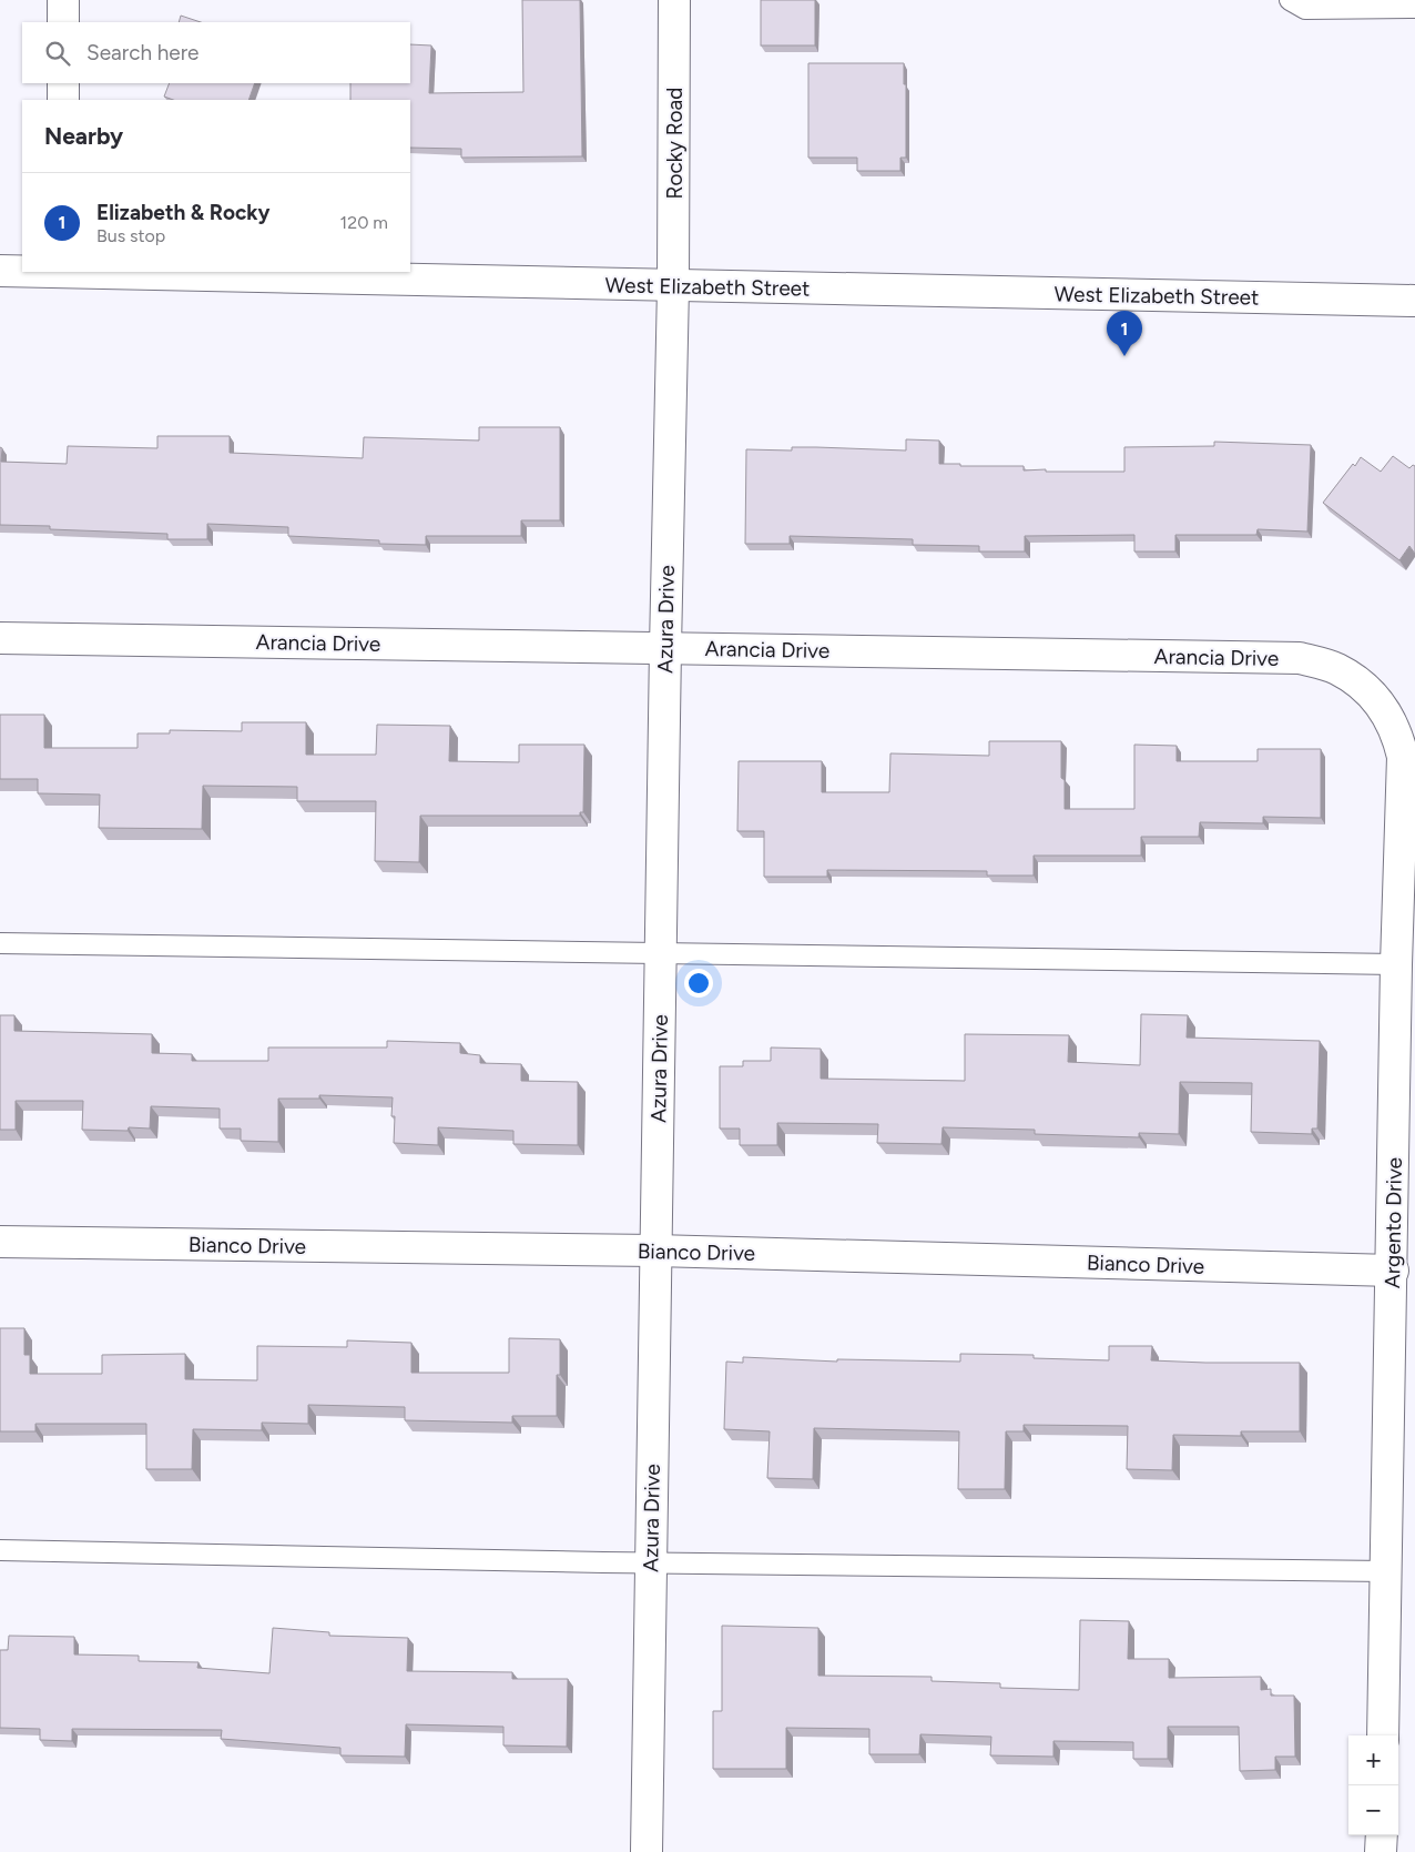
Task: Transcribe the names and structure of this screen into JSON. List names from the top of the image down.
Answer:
{
  "streets": {
    "street": [
      "Rocky Road",
      "West Elizabeth Street",
      "Azura Drive",
      "Arancia Drive",
      "Argento Drive",
      "Bianco Drive"
    ]
  },
  "crossings": [
    ["Rocky Road", "West Elizabeth Street"],
    ["Rocky Road", "Azura Drive"],
    ["West Elizabeth Street", "Azura Drive"],
    ["Azura Drive", "Arancia Drive"],
    ["Azura Drive", "Bianco Drive"],
    ["Arancia Drive", "Argento Drive"],
    ["Argento Drive", "Bianco Drive"]
  ],
  "page": {
    "search": "Search here",
    "heading": "Nearby",
    "list": [
      {
        "mark": "1",
        "name": "Elizabeth & Rocky",
        "note": "Bus stop",
        "value": "120 m"
      }
    ],
    "pins": "1",
    "map_buttons": ["+", "−"]
  }
}
